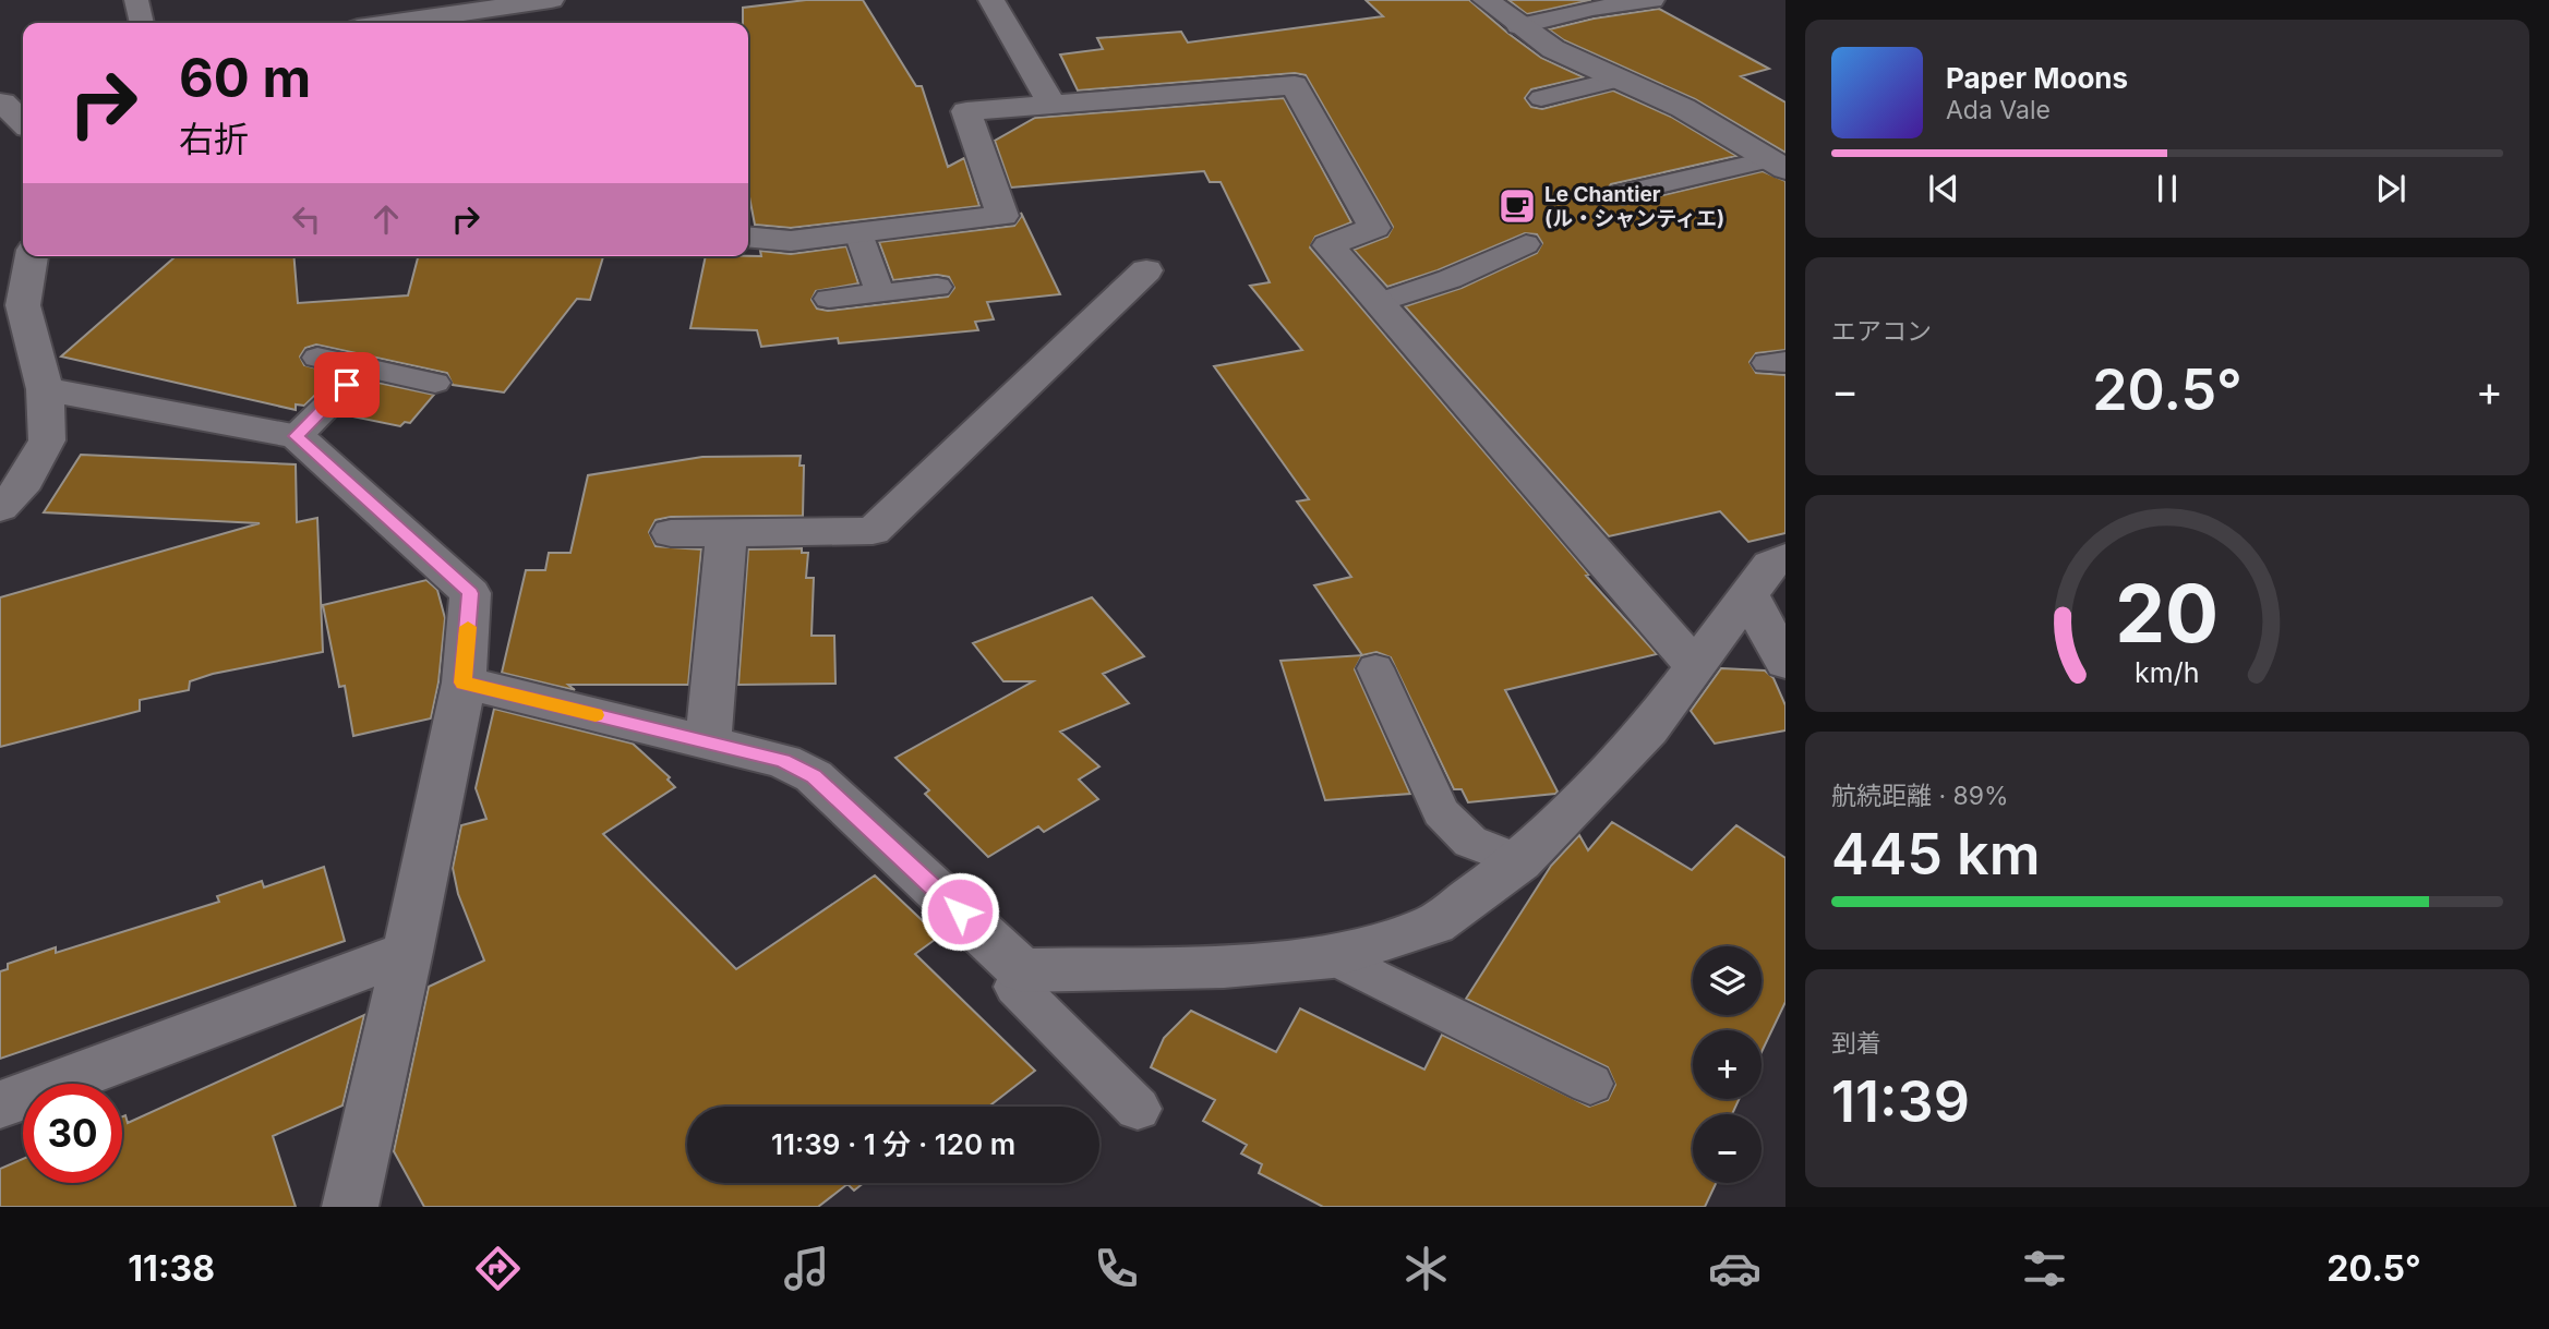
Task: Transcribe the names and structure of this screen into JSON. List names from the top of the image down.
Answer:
{
  "places": {
    "cafe": ["Le Chantier (ル・シャンティエ)"]
  },
  "page": {
    "turn": ["60 m", "右折"],
    "song": ["Paper Moons", "Ada Vale"],
    "tile": [
      "エアコン",
      ["航続距離 · 89%", "445 km"],
      ["到着", "11:39"]
    ],
    "heat": ["−", "20.5°", "+"],
    "map_buttons": ["+", "−"],
    "limit": "30",
    "trip": "11:39 · 1 分 · 120 m",
    "tabs": ["11:38", "20.5°"],
    "gauge": ["20", "km/h"]
  }
}
